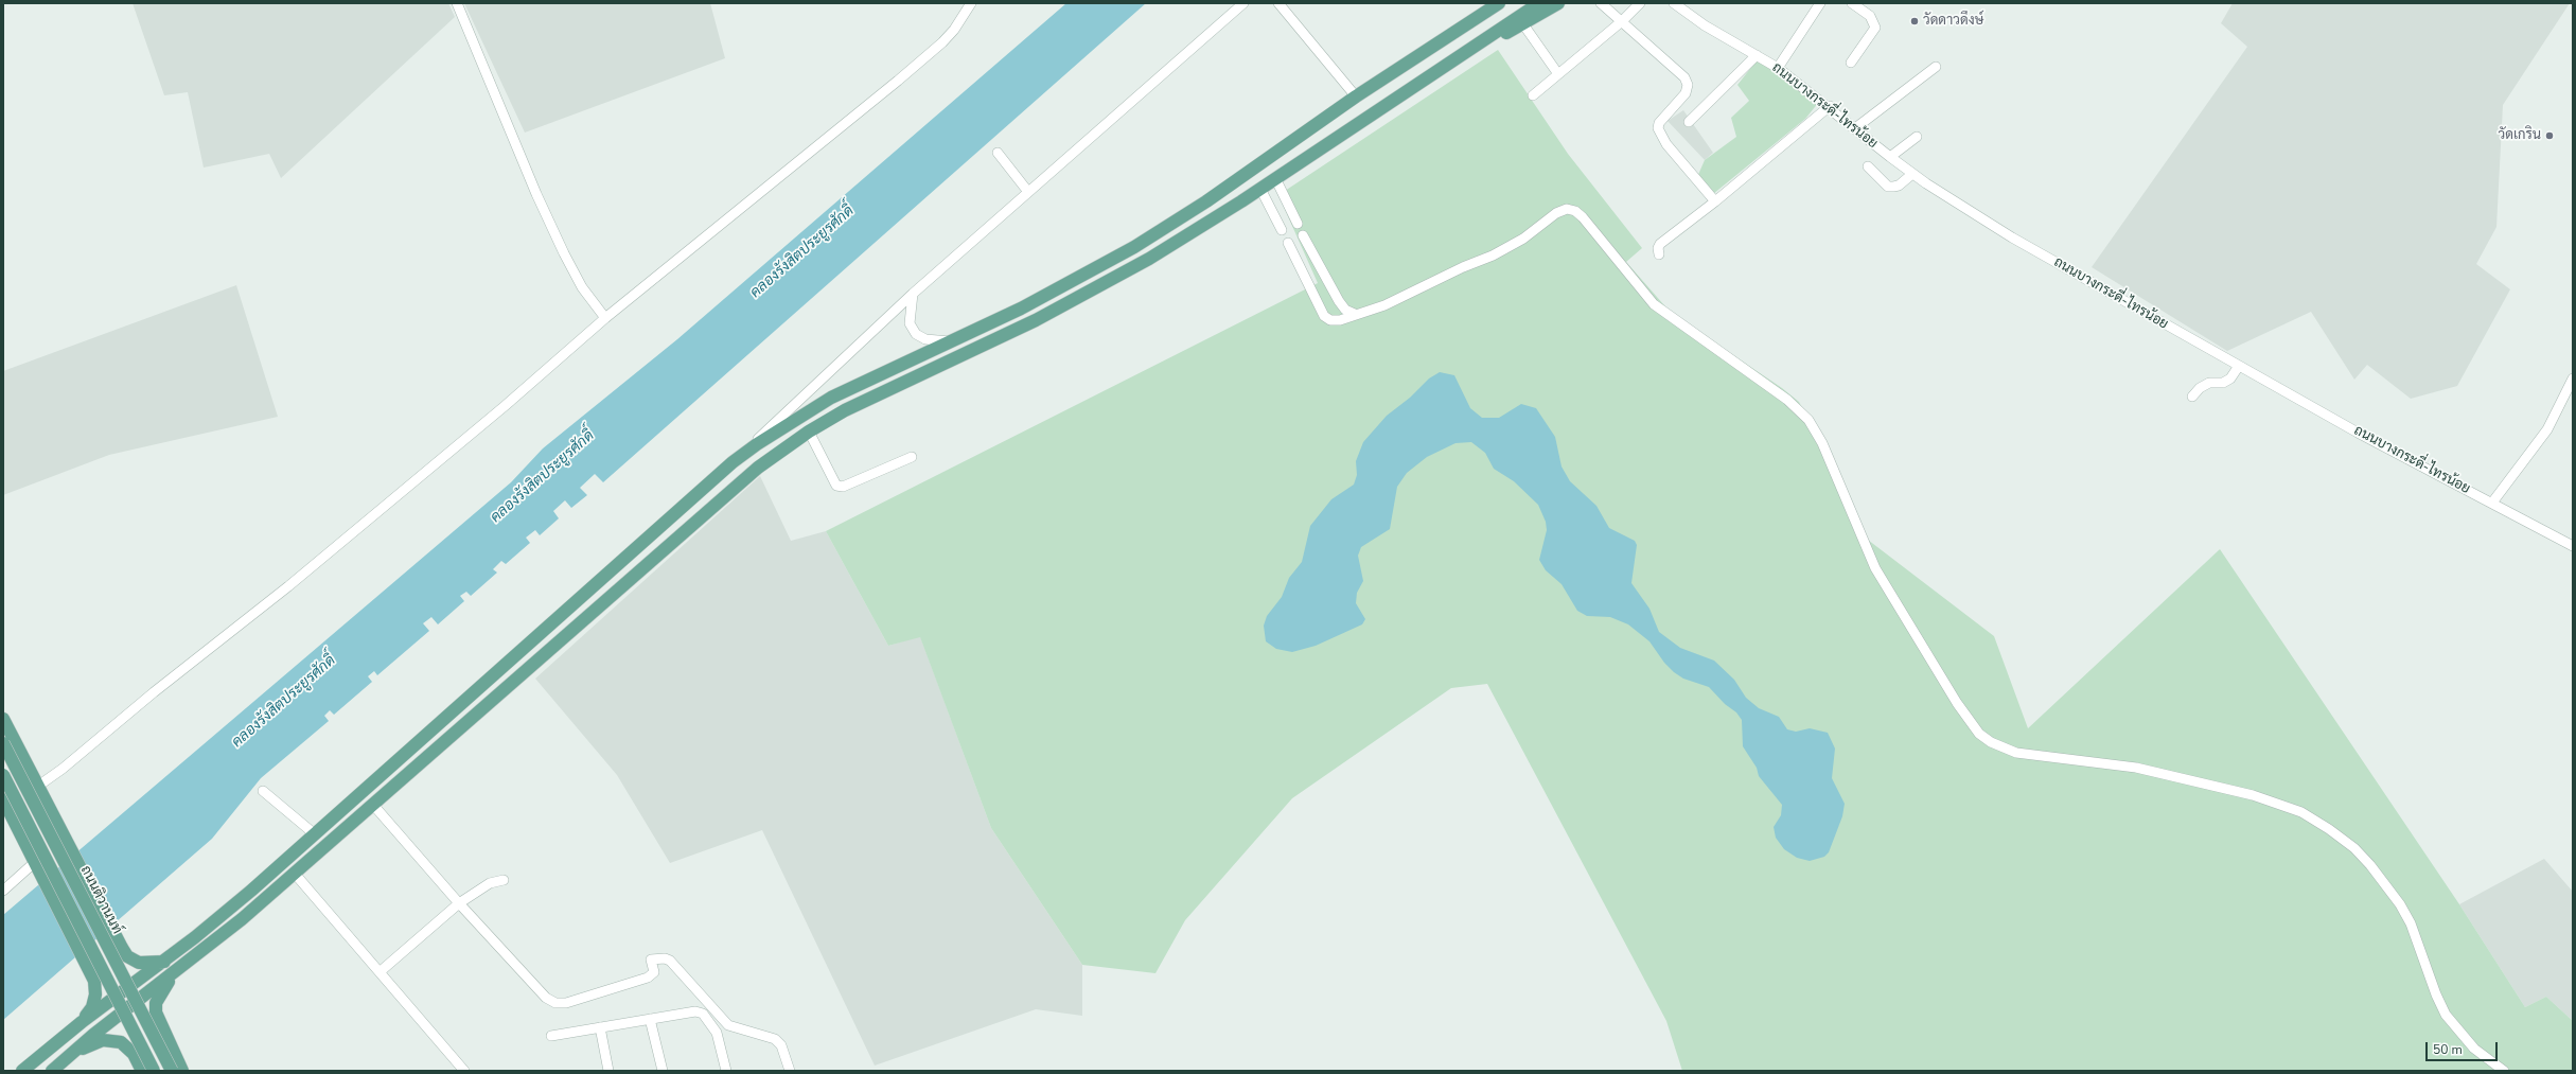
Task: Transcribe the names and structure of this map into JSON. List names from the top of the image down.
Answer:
{
  "streets": {
    "main road": ["ถนนติวานนท์"],
    "street": ["ถนนบางกระดี่-ไทรน้อย"]
  },
  "water": ["คลองรังสิตประยูรศักดิ์"],
  "places": ["วัดดาวดึงษ์", "วัดเกริน"],
  "scale_bar": "50 m"
}
